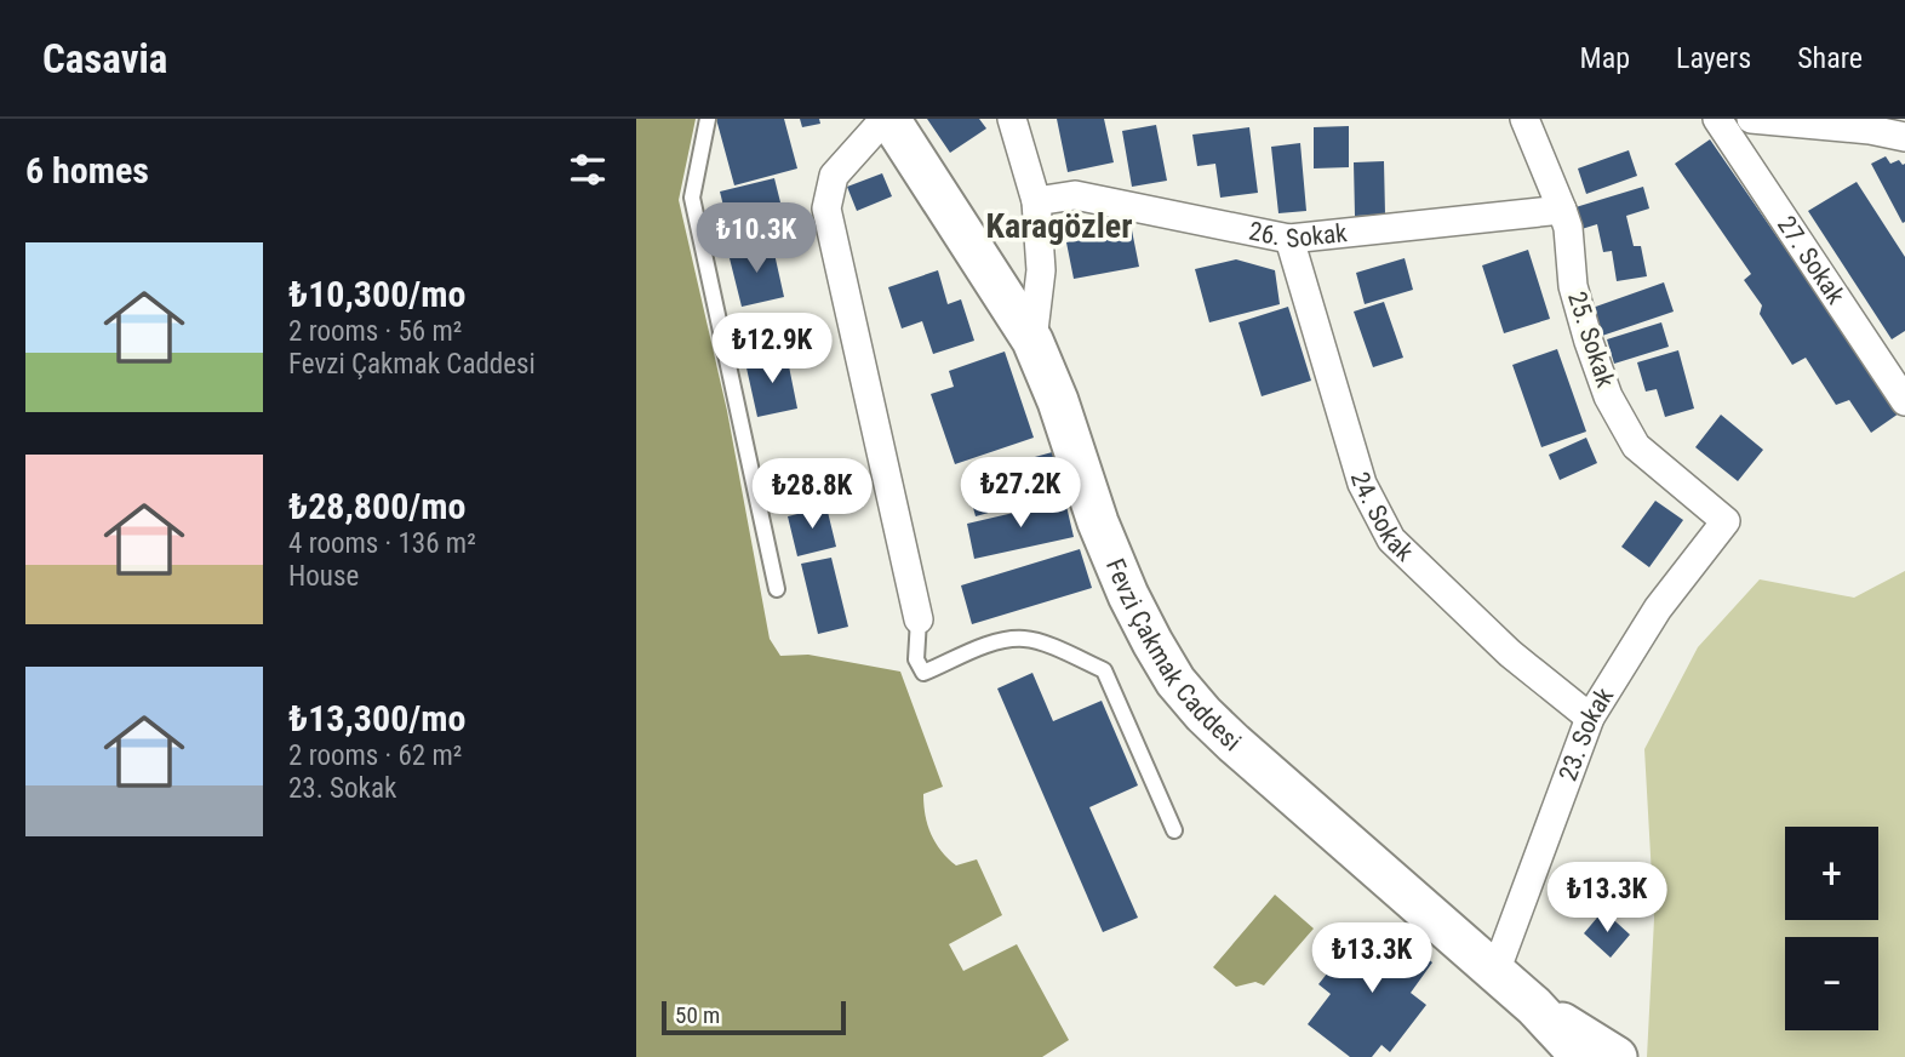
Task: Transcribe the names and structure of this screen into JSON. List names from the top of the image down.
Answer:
{
  "streets": {
    "street": [
      "26. Sokak",
      "27. Sokak",
      "25. Sokak",
      "24. Sokak",
      "Fevzi Çakmak Caddesi",
      "23. Sokak"
    ]
  },
  "crossings": [
    ["26. Sokak", "25. Sokak"],
    ["26. Sokak", "24. Sokak"],
    ["25. Sokak", "23. Sokak"],
    ["24. Sokak", "23. Sokak"],
    ["Fevzi Çakmak Caddesi", "23. Sokak"]
  ],
  "districts": ["Karagözler"],
  "scale_bar": "50 m",
  "page": {
    "header": "Casavia",
    "nav": ["Map", "Layers", "Share"],
    "heading": "6 homes",
    "price": [
      "₺10.3K",
      "₺12.9K",
      "₺27.2K",
      "₺28.8K",
      "₺13.3K",
      "₺13.3K"
    ],
    "list": [
      {
        "name": "₺10,300/mo",
        "note": "2 rooms · 56 m² · Fevzi Çakmak Caddesi"
      },
      {
        "name": "₺28,800/mo",
        "note": "4 rooms · 136 m² · House"
      },
      {
        "name": "₺13,300/mo",
        "note": "2 rooms · 62 m² · 23. Sokak"
      }
    ],
    "map_buttons": ["+", "−"],
    "scale": "50 m"
  }
}
